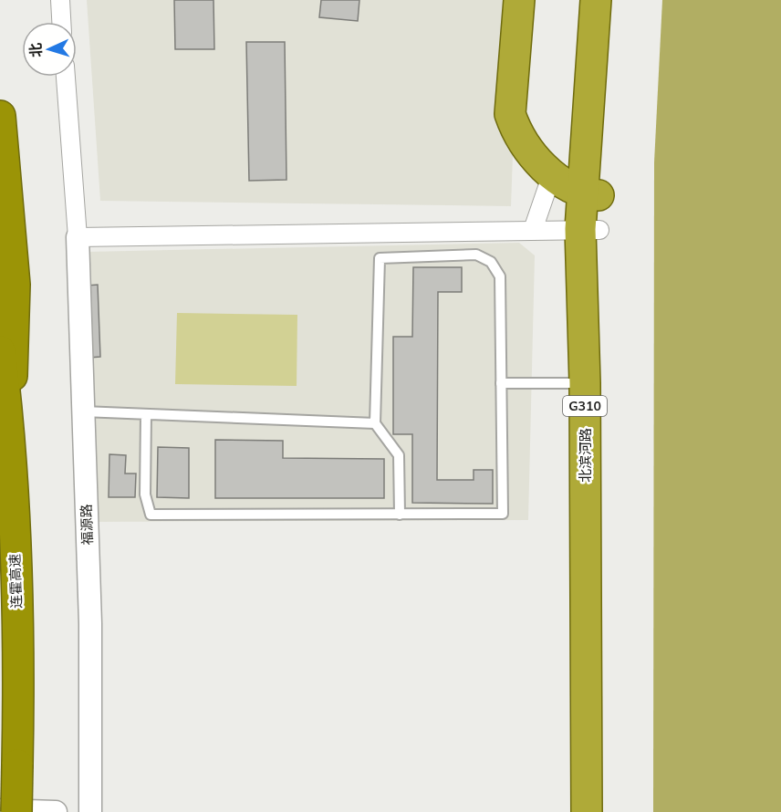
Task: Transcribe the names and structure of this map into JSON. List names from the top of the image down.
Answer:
{
  "streets": {
    "highway": ["G310", "北滨河路", "连霍高速"],
    "street": ["福源路"]
  },
  "north": "left"
}
